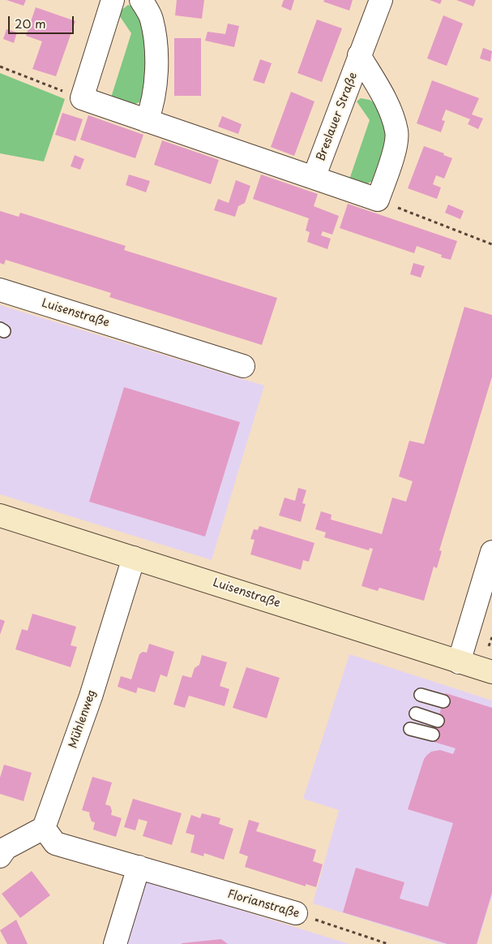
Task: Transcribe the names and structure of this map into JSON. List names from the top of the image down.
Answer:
{
  "streets": {
    "main road": ["Luisenstraße"],
    "street": ["Breslauer Straße", "Mühlenweg", "Florianstraße"]
  },
  "crossings": [
    ["Luisenstraße", "Mühlenweg"],
    ["Mühlenweg", "Florianstraße"]
  ],
  "scale_bar": "20 m"
}
